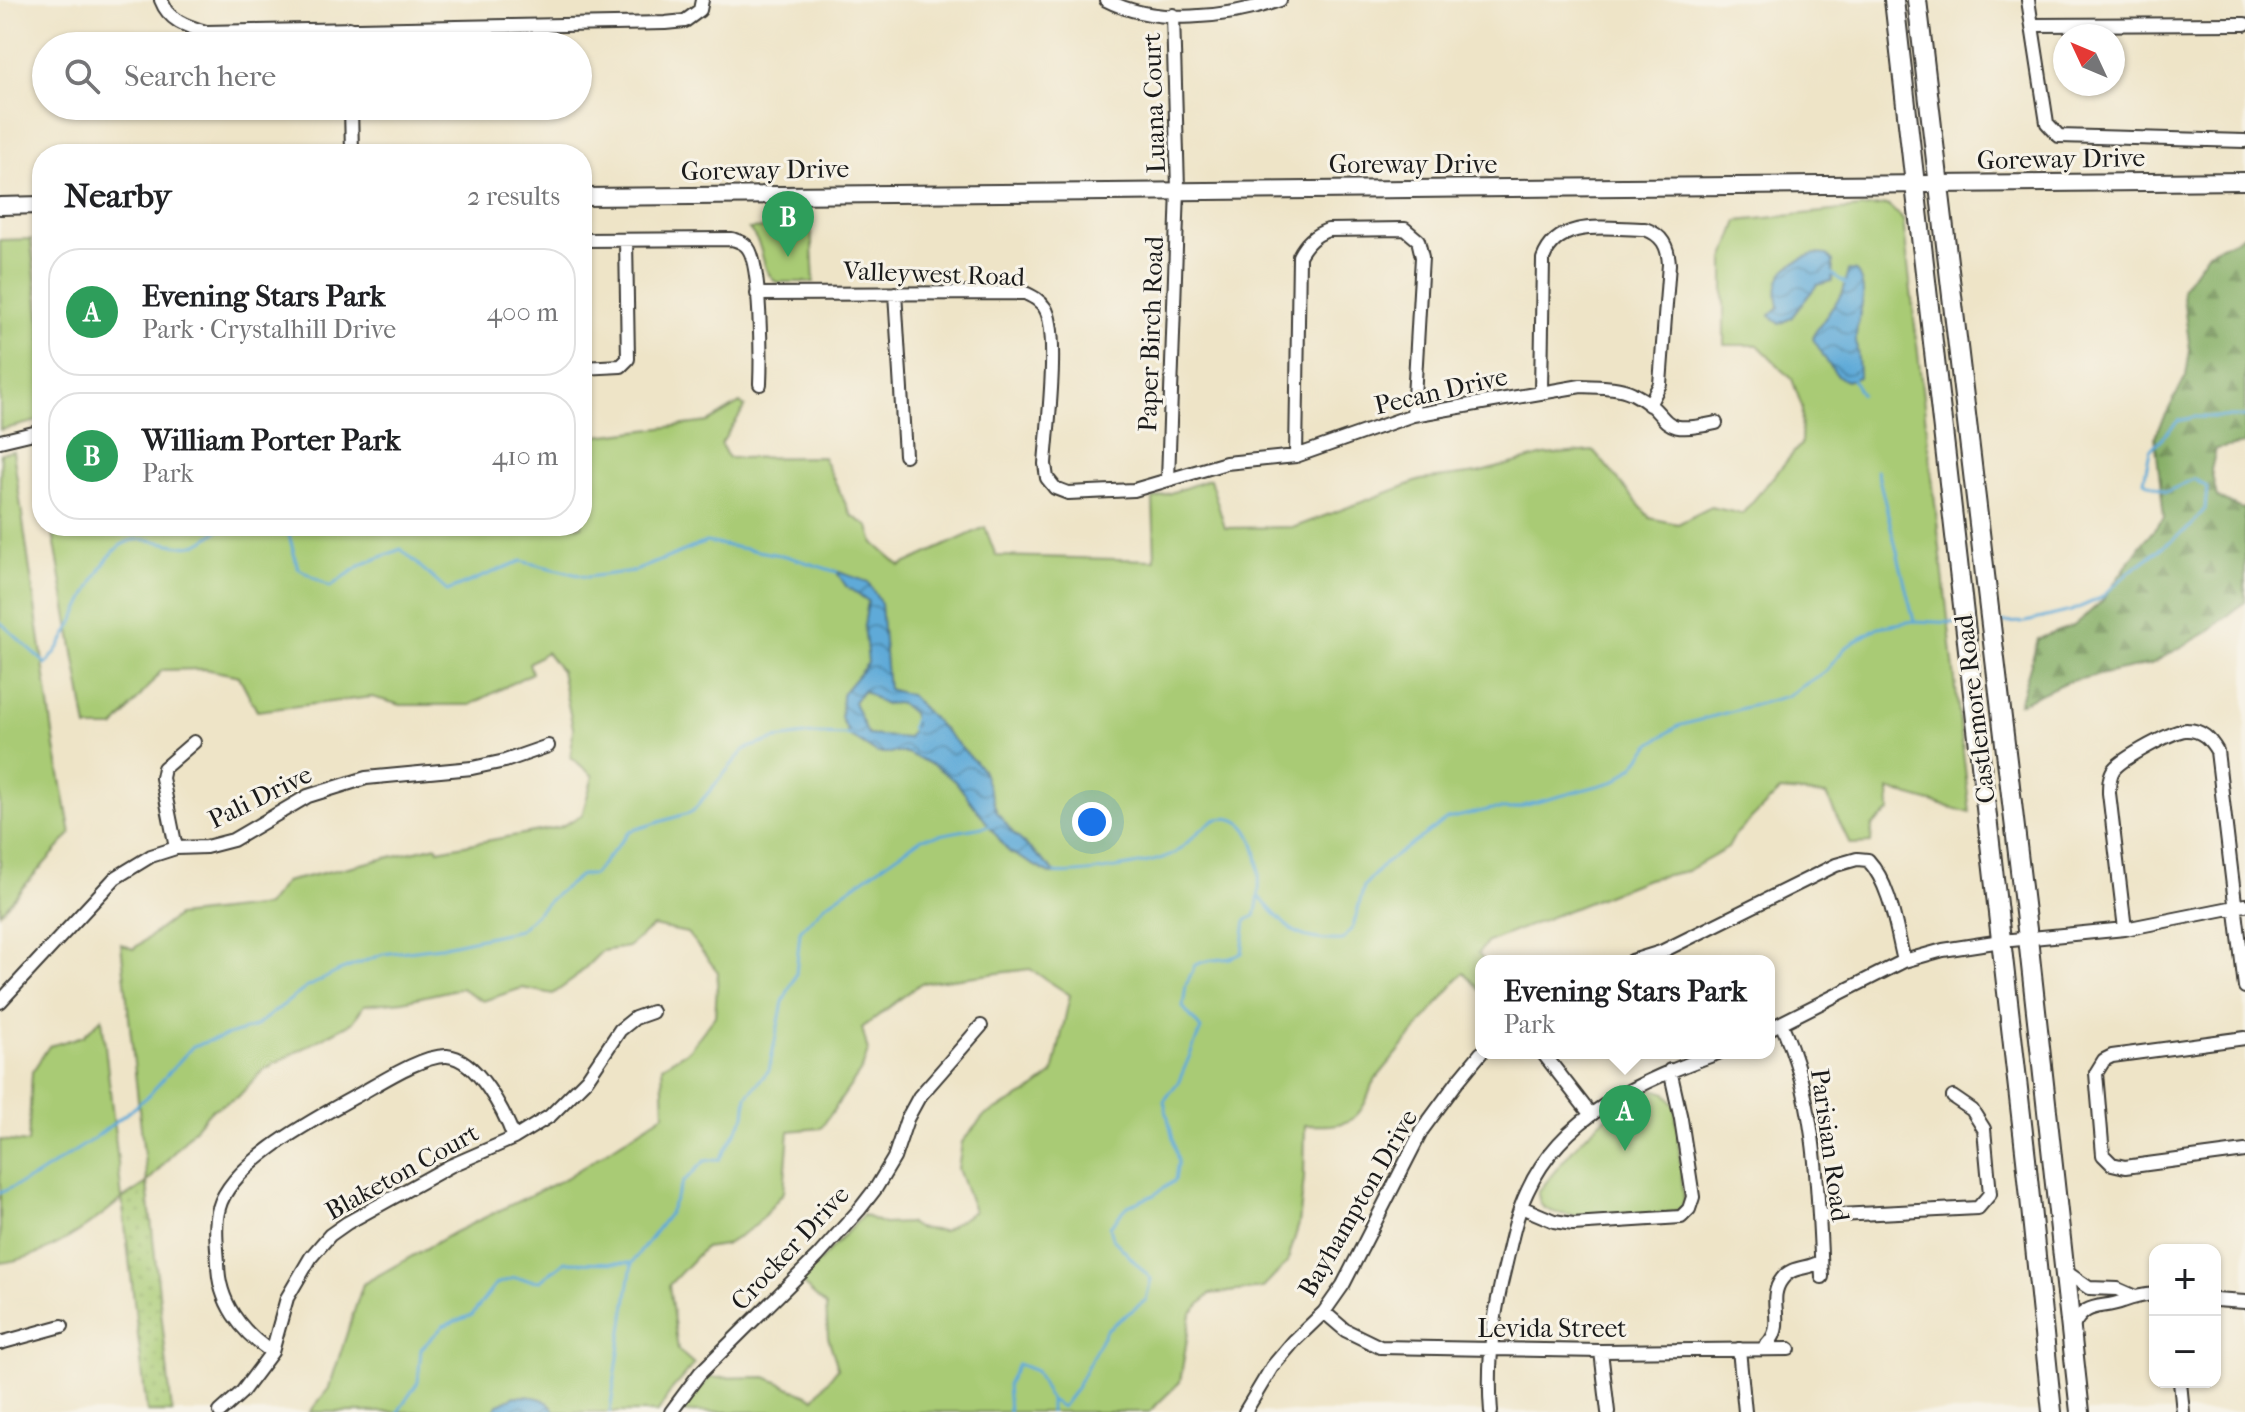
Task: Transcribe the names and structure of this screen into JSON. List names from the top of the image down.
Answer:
{
  "streets": {
    "main road": ["Castlemore Road"],
    "street": [
      "Luana Court",
      "Goreway Drive",
      "Valleywest Road",
      "Paper Birch Road",
      "Pecan Drive",
      "Pali Drive",
      "Parisian Road",
      "Blaketon Court",
      "Bayhampton Drive",
      "Crocker Drive",
      "Levida Street"
    ]
  },
  "crossings": [
    ["Luana Court", "Goreway Drive"],
    ["Luana Court", "Paper Birch Road"],
    ["Goreway Drive", "Paper Birch Road"],
    ["Goreway Drive", "Castlemore Road"],
    ["Valleywest Road", "Paper Birch Road"],
    ["Valleywest Road", "Pecan Drive"],
    ["Paper Birch Road", "Pecan Drive"],
    ["Bayhampton Drive", "Levida Street"]
  ],
  "north": "top left",
  "page": {
    "search": "Search here",
    "heading": ["Nearby", "2 results"],
    "pins": ["B", "A"],
    "list": [
      {
        "mark": "A",
        "name": "Evening Stars Park",
        "note": "Park · Crystalhill Drive",
        "value": "400 m"
      },
      {
        "mark": "B",
        "name": "William Porter Park",
        "note": "Park",
        "value": "410 m"
      }
    ],
    "popup": ["Evening Stars Park", "Park"],
    "map_buttons": ["+", "−"]
  }
}
